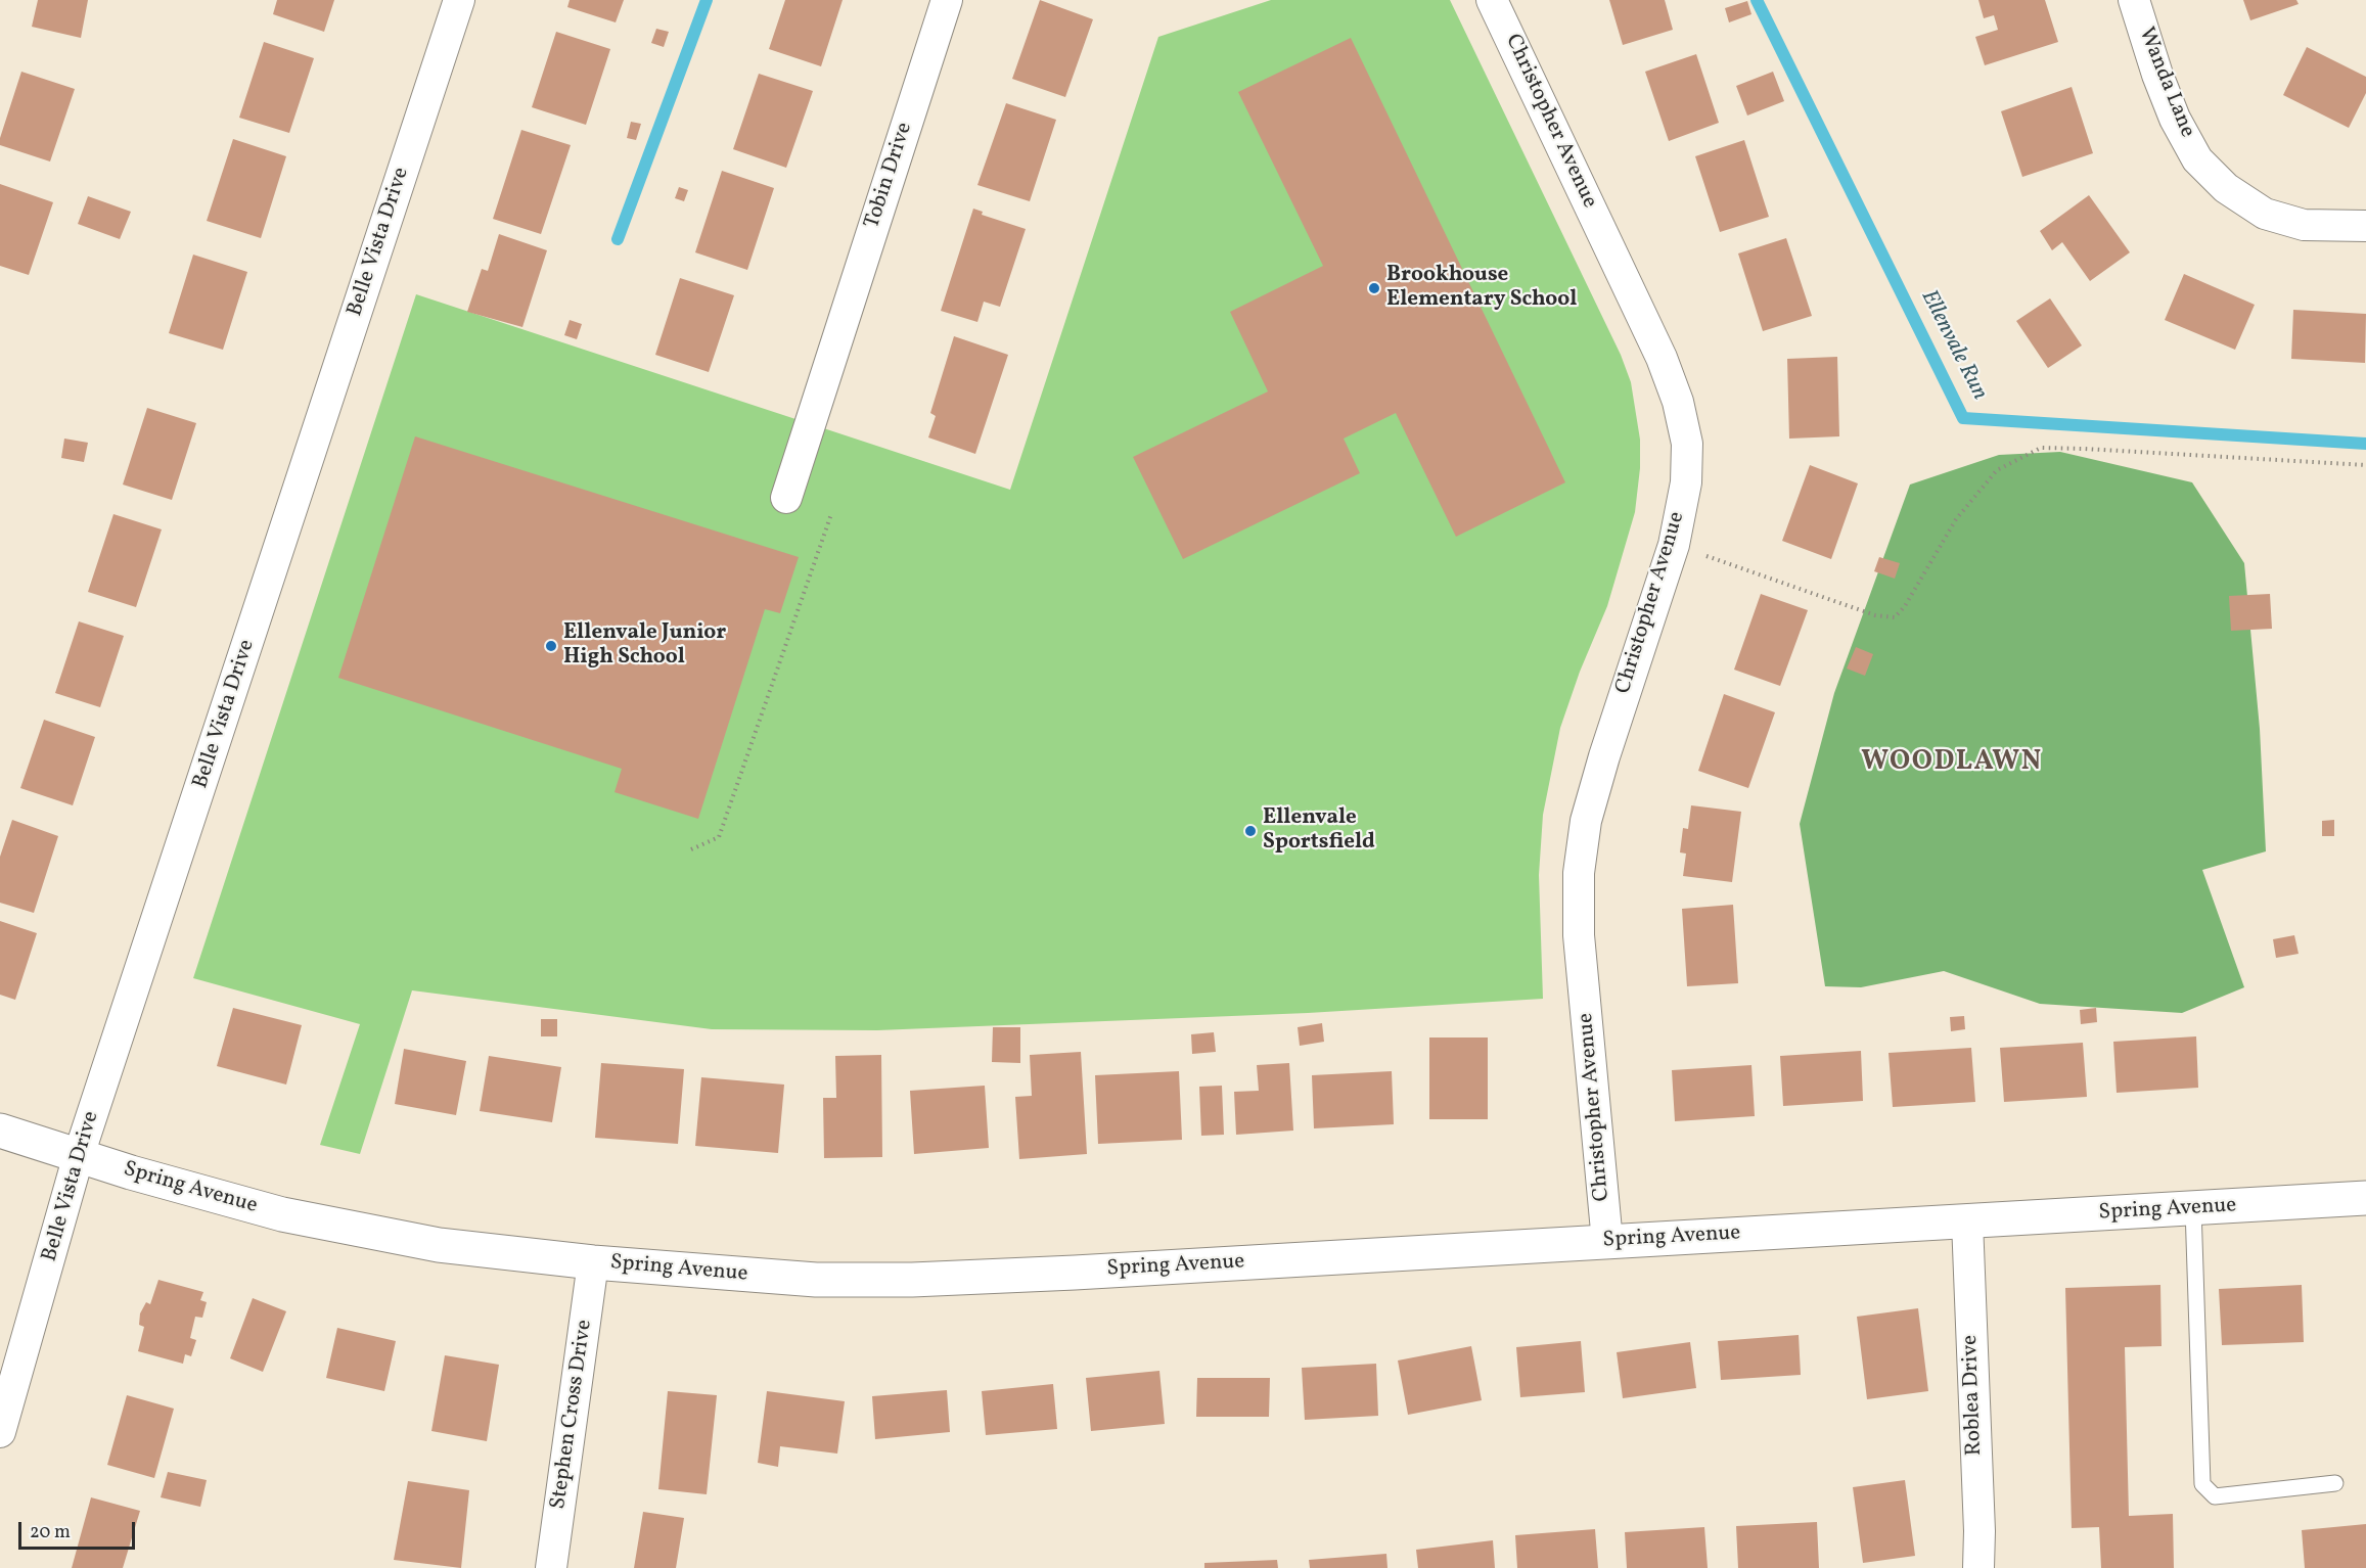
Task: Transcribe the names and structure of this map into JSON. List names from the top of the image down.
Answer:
{
  "streets": {
    "street": [
      "Wanda Lane",
      "Christopher Avenue",
      "Tobin Drive",
      "Belle Vista Drive",
      "Spring Avenue",
      "Roblea Drive",
      "Stephen Cross Drive"
    ]
  },
  "crossings": [
    ["Christopher Avenue", "Spring Avenue"],
    ["Belle Vista Drive", "Spring Avenue"],
    ["Spring Avenue", "Roblea Drive"],
    ["Spring Avenue", "Stephen Cross Drive"]
  ],
  "districts": ["WOODLAWN"],
  "water": ["Ellenvale Run"],
  "places": ["Brookhouse Elementary School", "Ellenvale Junior High School", "Ellenvale Sportsfield"],
  "scale_bar": "20 m"
}
